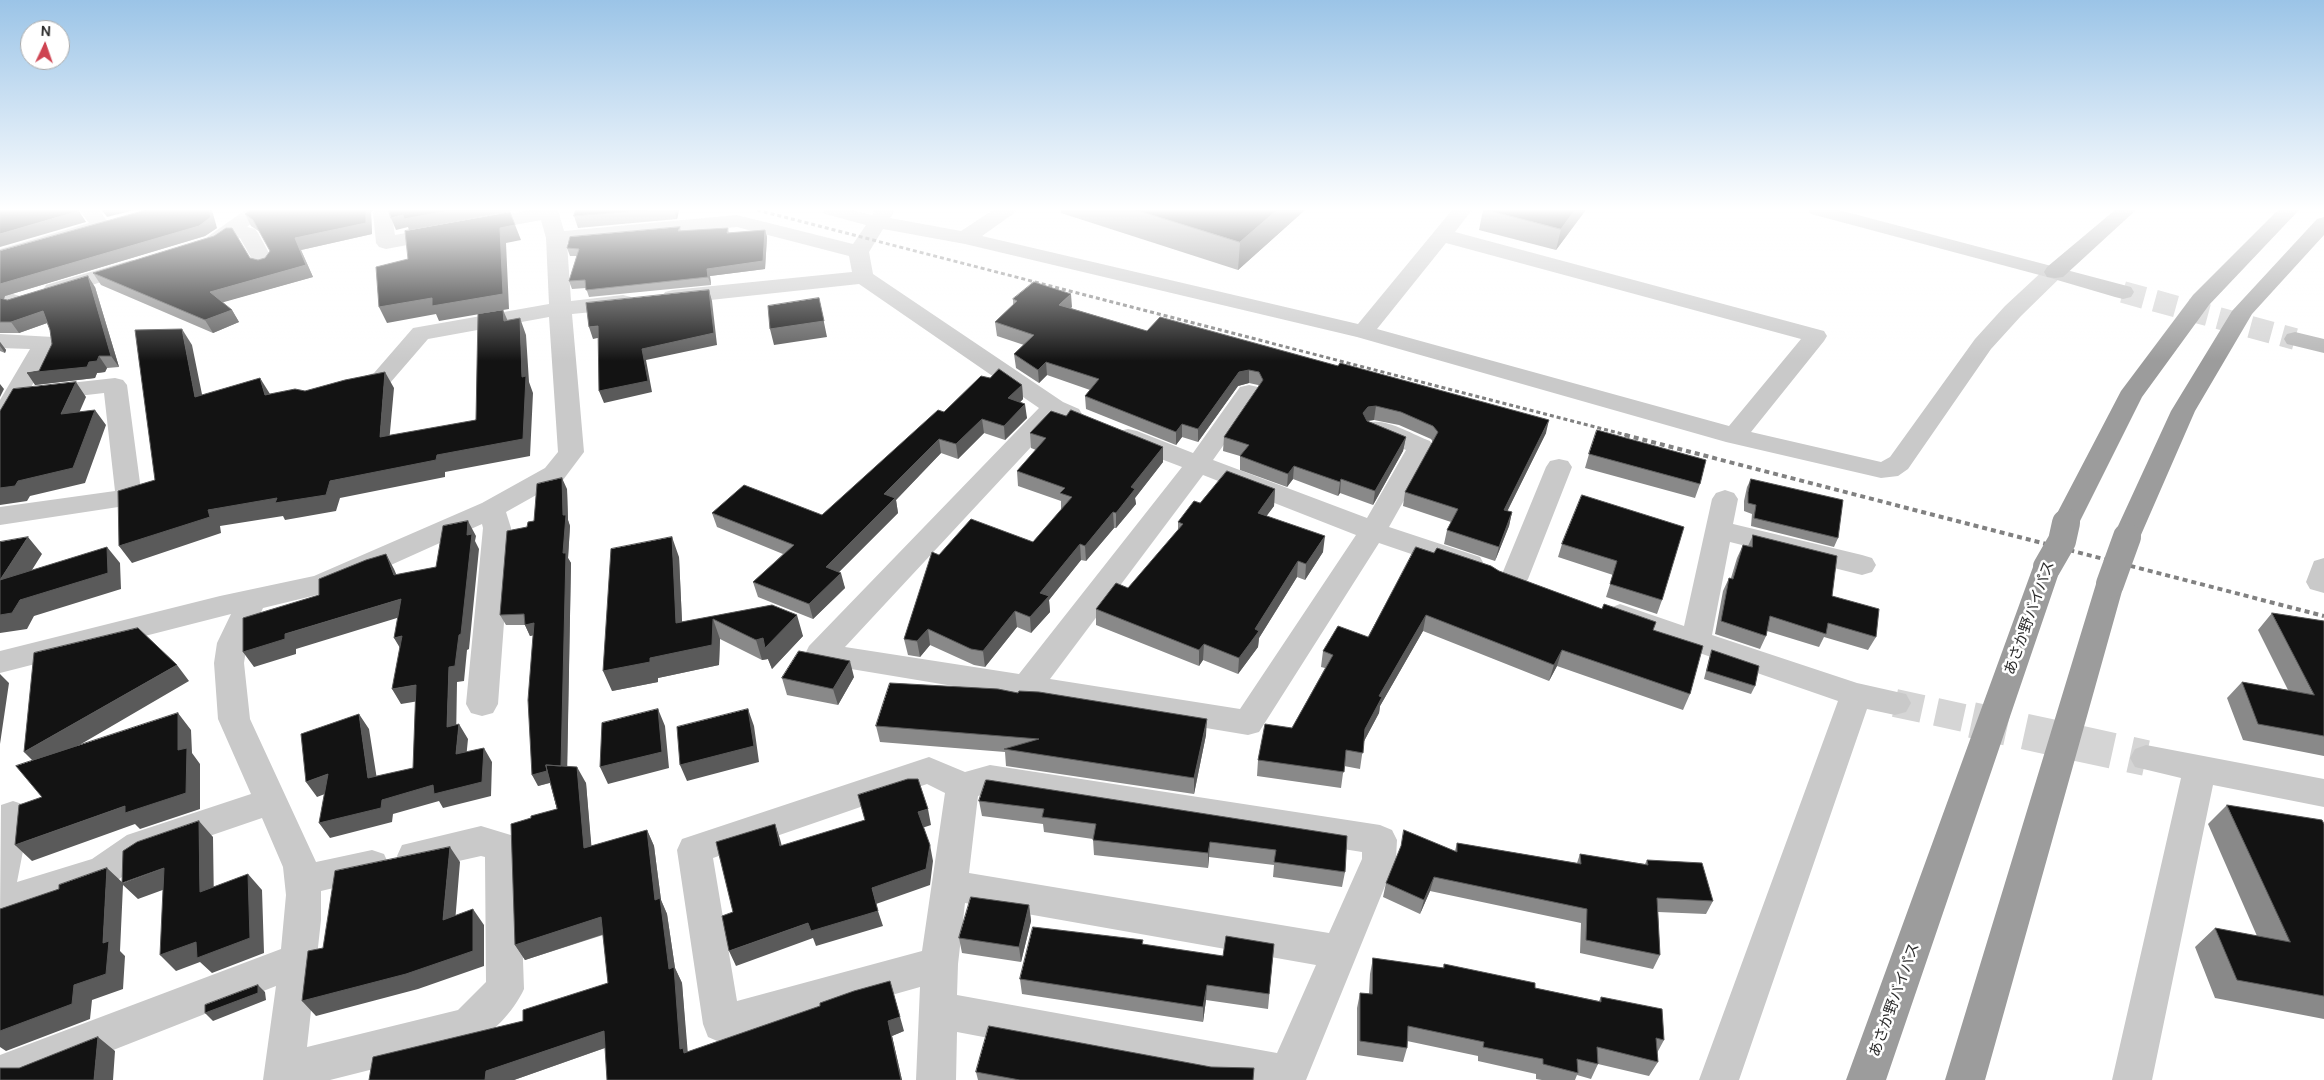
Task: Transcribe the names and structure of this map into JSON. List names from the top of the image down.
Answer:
{
  "streets": {
    "highway": ["あさか野バイパス"]
  },
  "north": "top"
}
